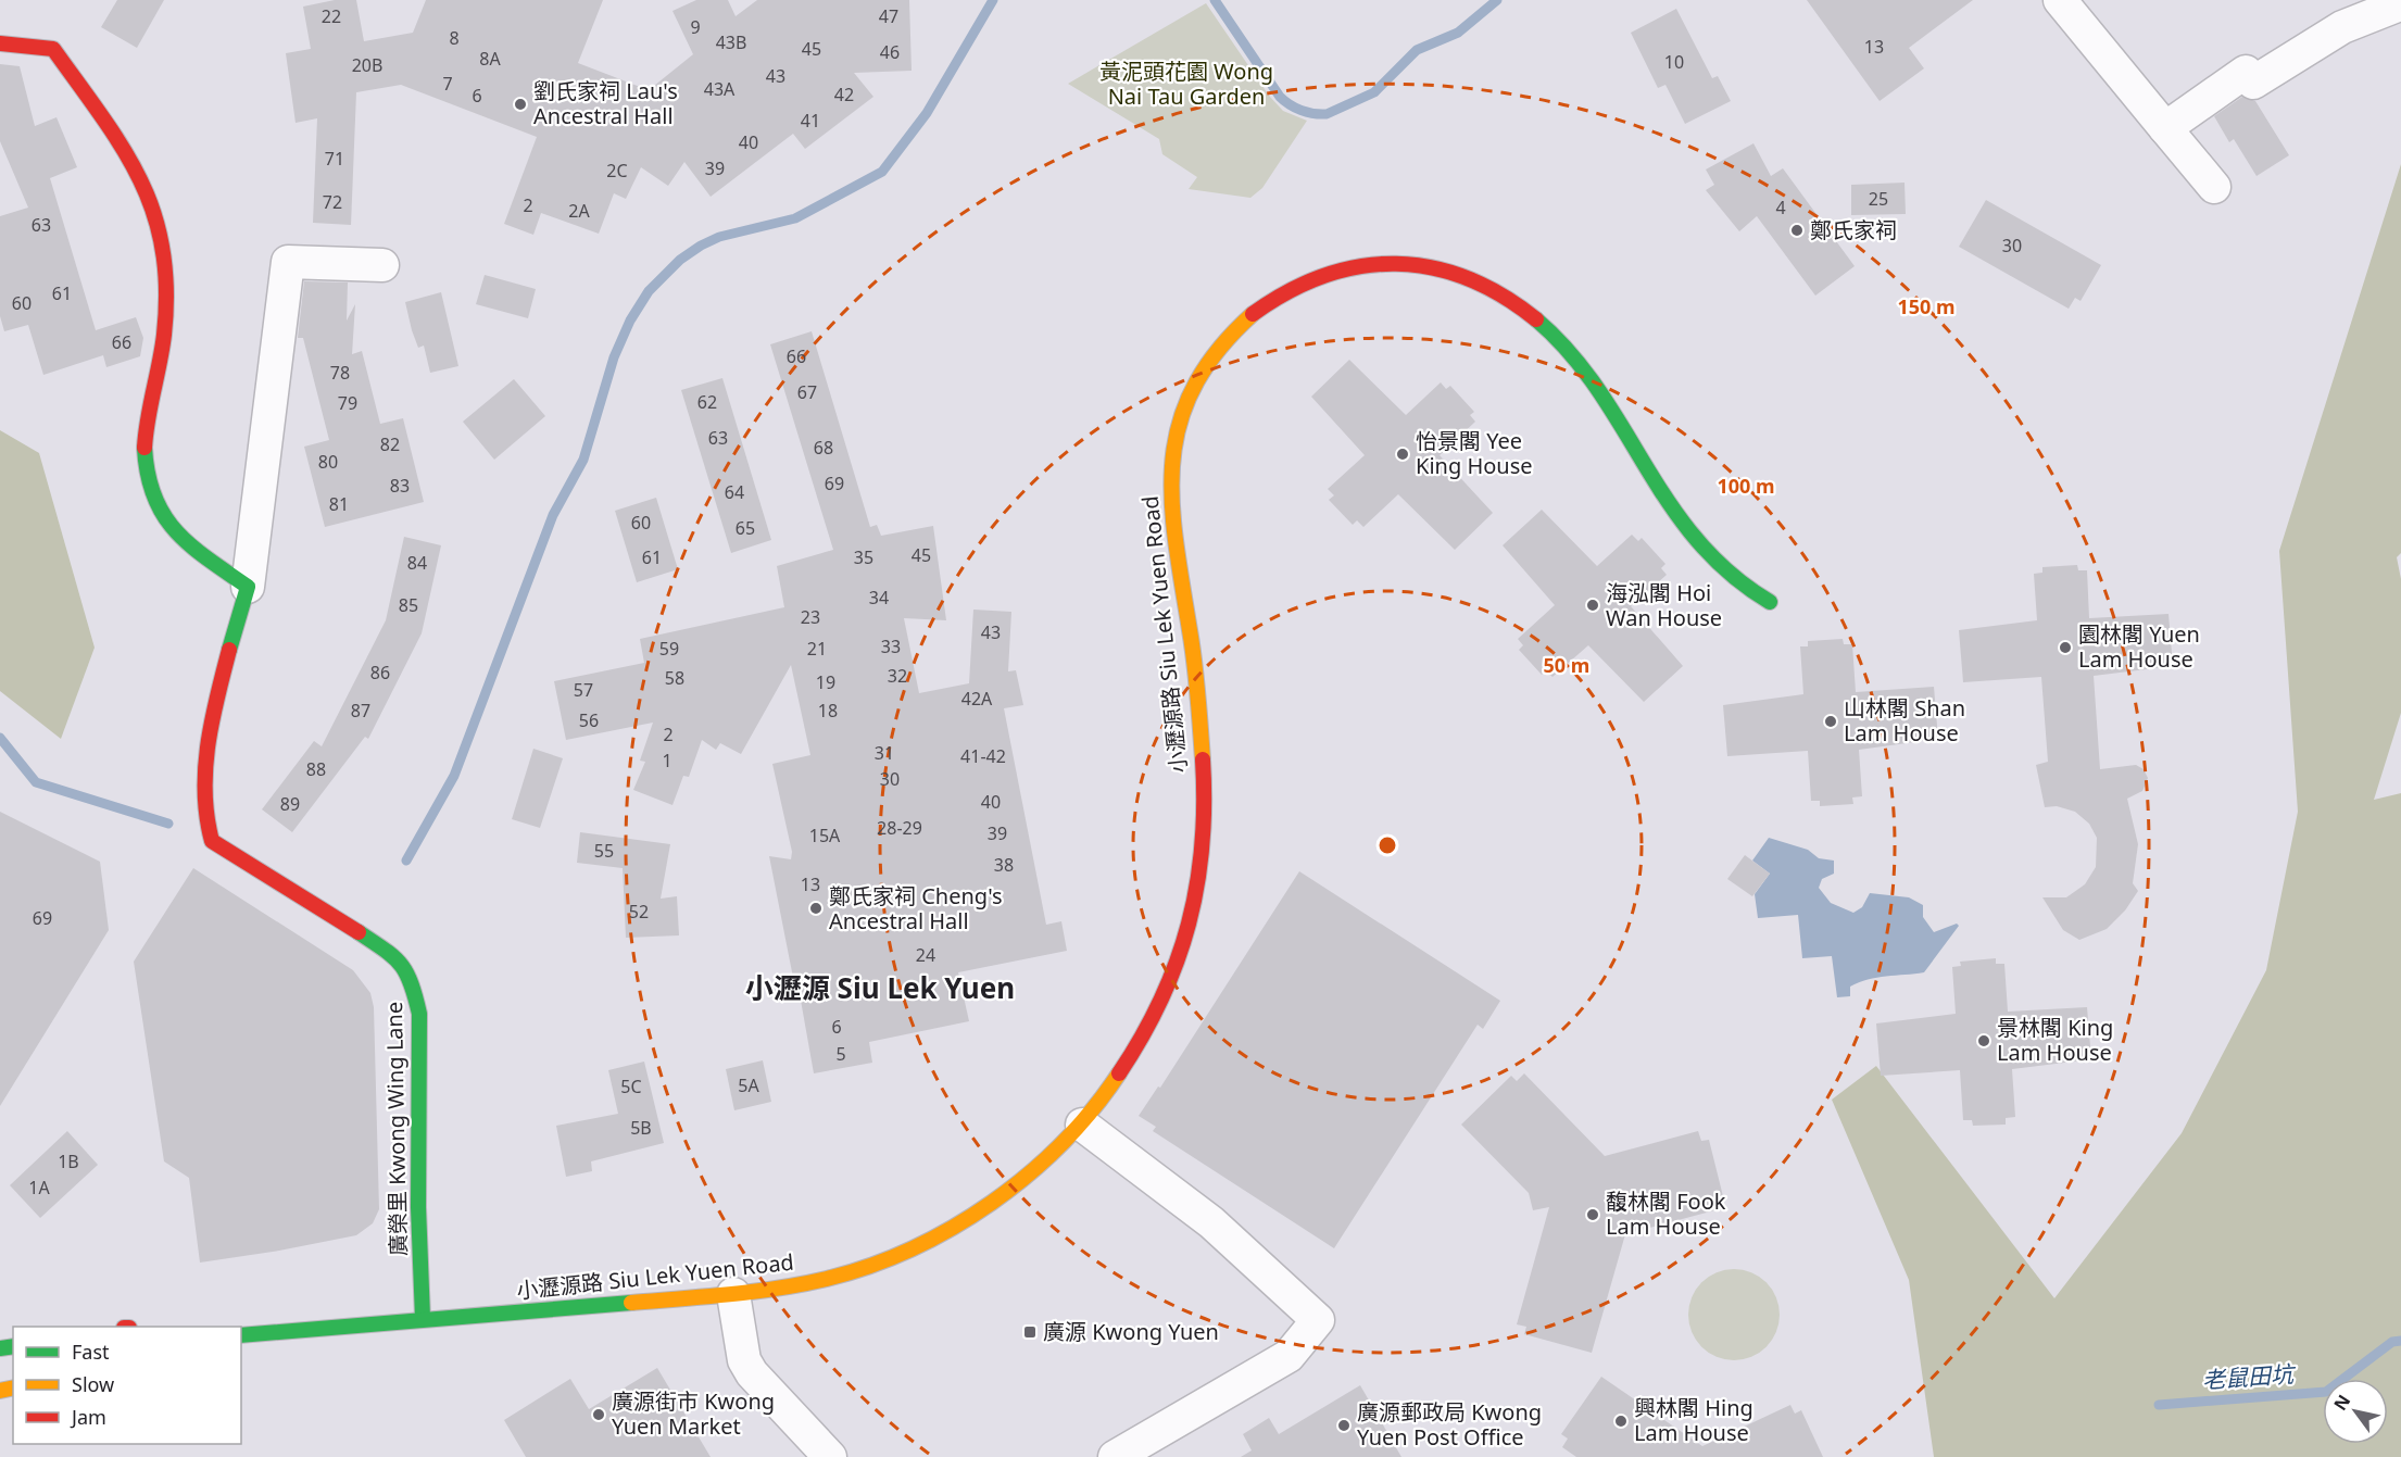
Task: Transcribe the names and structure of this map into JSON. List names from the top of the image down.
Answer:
{
  "streets": {
    "street": ["小瀝源路 Siu Lek Yuen Road", "廣榮里 Kwong Wing Lane"]
  },
  "crossings": [
    ["小瀝源路 Siu Lek Yuen Road", "廣榮里 Kwong Wing Lane"]
  ],
  "districts": ["小瀝源 Siu Lek Yuen"],
  "water": ["老鼠田坑"],
  "parks": ["黃泥頭花園 Wong Nai Tau Garden"],
  "places": {
    "other": [
      "劉氏家祠 Lau's Ancestral Hall",
      "鄭氏家祠",
      "怡景閣 Yee King House",
      "海泓閣 Hoi Wan House",
      "園林閣 Yuen Lam House",
      "山林閣 Shan Lam House",
      "鄭氏家祠 Cheng's Ancestral Hall",
      "景林閣 King Lam House",
      "馥林閣 Fook Lam House",
      "廣源街市 Kwong Yuen Market",
      "興林閣 Hing Lam House",
      "廣源郵政局 Kwong Yuen Post Office"
    ],
    "transit": ["廣源 Kwong Yuen"]
  },
  "house_numbers": [
    "22",
    "47",
    "9",
    "8",
    "43B",
    "13",
    "45",
    "46",
    "8A",
    "10",
    "20B",
    "43",
    "7",
    "43A",
    "42",
    "6",
    "41",
    "40",
    "71",
    "39",
    "2C",
    "25",
    "72",
    "2",
    "4",
    "2A",
    "63",
    "30",
    "61",
    "60",
    "66",
    "66",
    "78",
    "67",
    "62",
    "79",
    "63",
    "82",
    "68",
    "80",
    "69",
    "83",
    "64",
    "81",
    "60",
    "65",
    "45",
    "61",
    "35",
    "84",
    "34",
    "85",
    "23",
    "43",
    "33",
    "59",
    "21",
    "86",
    "32",
    "58",
    "19",
    "57",
    "42A",
    "87",
    "18",
    "56",
    "2",
    "31",
    "41-42",
    "1",
    "88",
    "30",
    "40",
    "89",
    "28-29",
    "39",
    "15A",
    "55",
    "38",
    "13",
    "52",
    "69",
    "24",
    "6",
    "5",
    "5A",
    "5C",
    "5B",
    "1B",
    "1A"
  ],
  "legend": ["Fast", "Slow", "Jam"],
  "north": "top left",
  "rings": ["150 m", "100 m", "50 m"]
}
